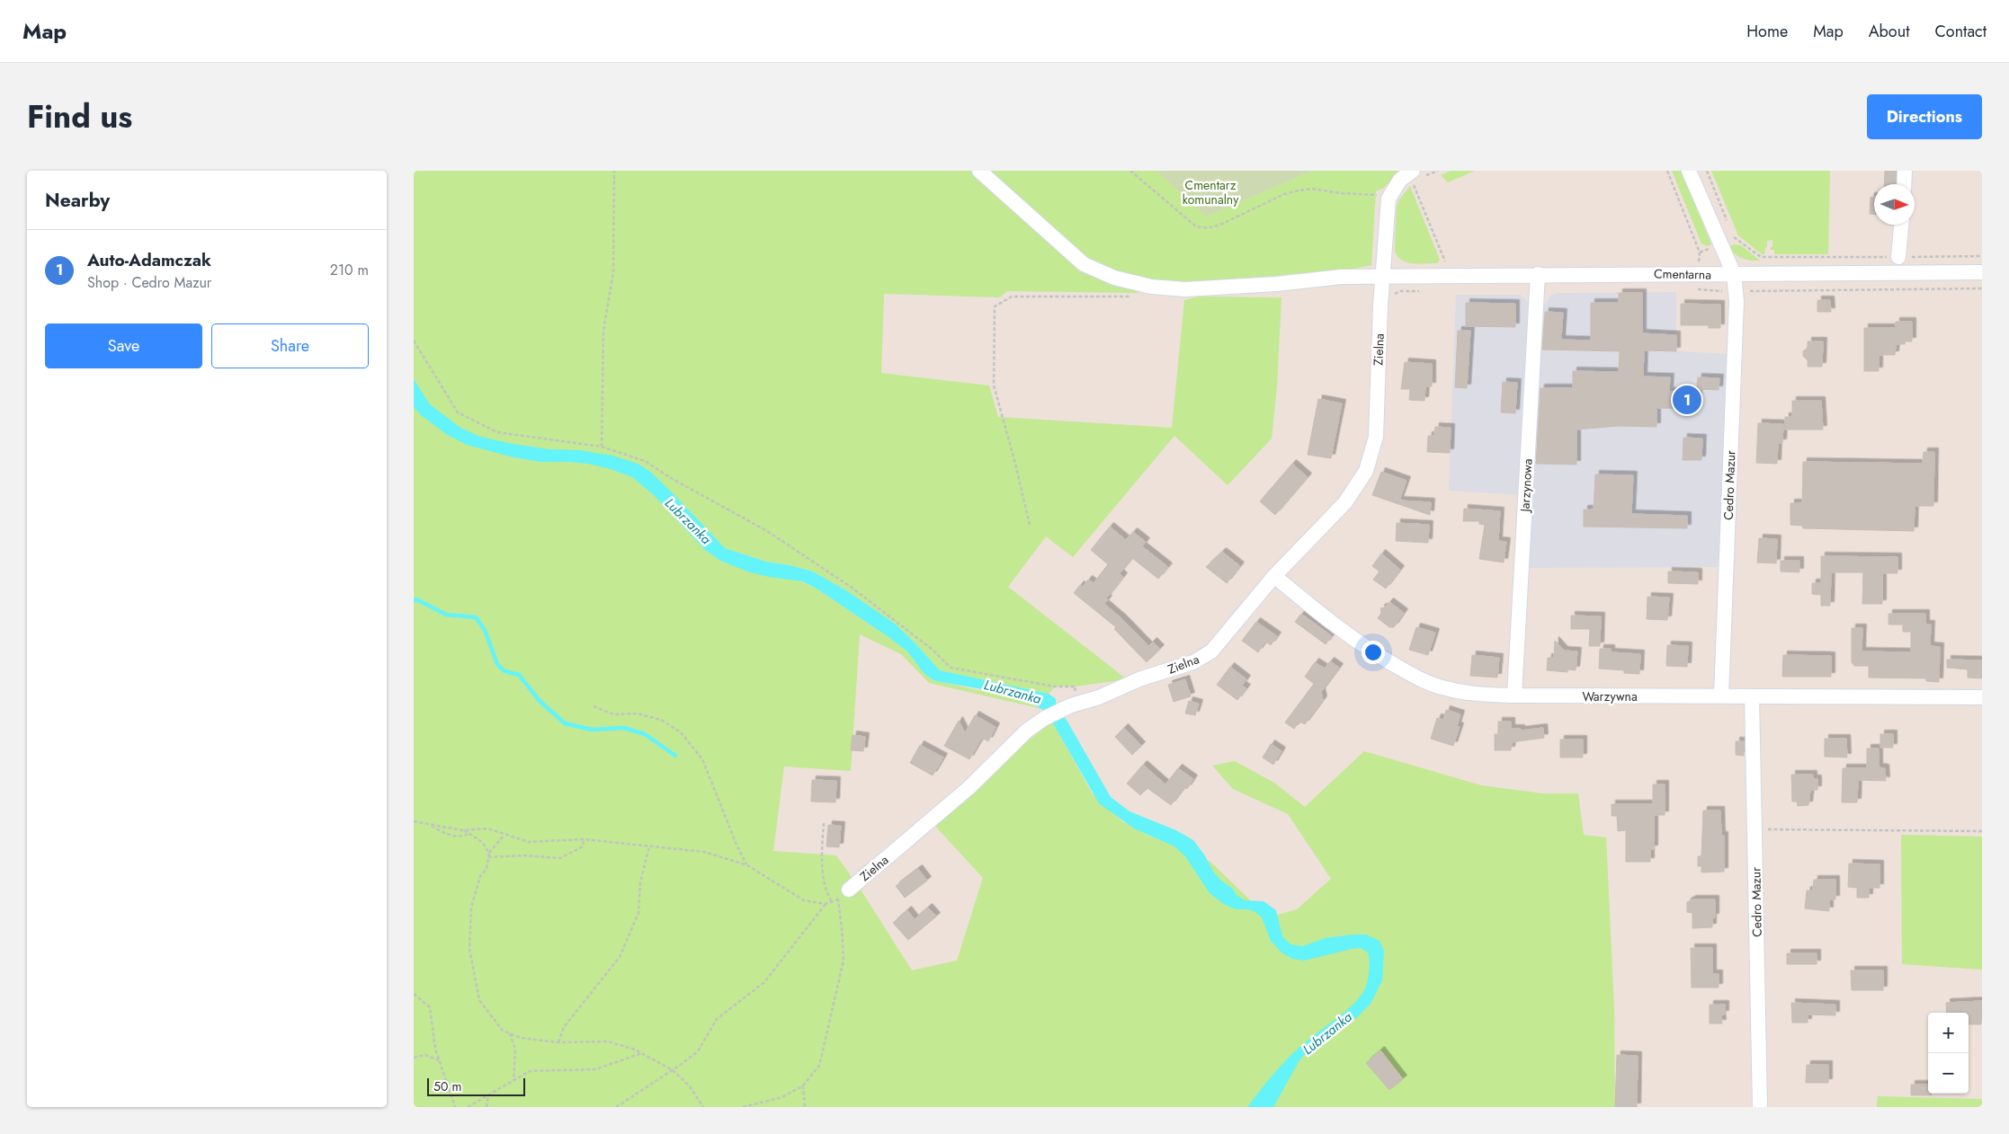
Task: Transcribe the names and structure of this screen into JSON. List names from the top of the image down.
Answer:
{
  "streets": {
    "street": [
      "Cmentarna",
      "Zielna",
      "Jarzynowa",
      "Cedro Mazur",
      "Warzywna"
    ]
  },
  "crossings": [
    ["Cmentarna", "Zielna"],
    ["Cmentarna", "Jarzynowa"],
    ["Cmentarna", "Cedro Mazur"],
    ["Zielna", "Warzywna"],
    ["Jarzynowa", "Warzywna"],
    ["Cedro Mazur", "Warzywna"]
  ],
  "water": ["Lubrzanka"],
  "parks": ["Cmentarz komunalny"],
  "scale_bar": "50 m",
  "north": "right",
  "page": {
    "header": "Map",
    "nav": [
      "Home",
      "Map",
      "About",
      "Contact"
    ],
    "title": "Find us",
    "buttons": [
      "Directions",
      ["Save", "Share"]
    ],
    "heading": "Nearby",
    "list": [
      {
        "mark": "1",
        "name": "Auto-Adamczak",
        "note": "Shop · Cedro Mazur",
        "value": "210 m"
      }
    ],
    "pins": "1",
    "map_buttons": ["+", "−"],
    "scale": "50 m"
  }
}
